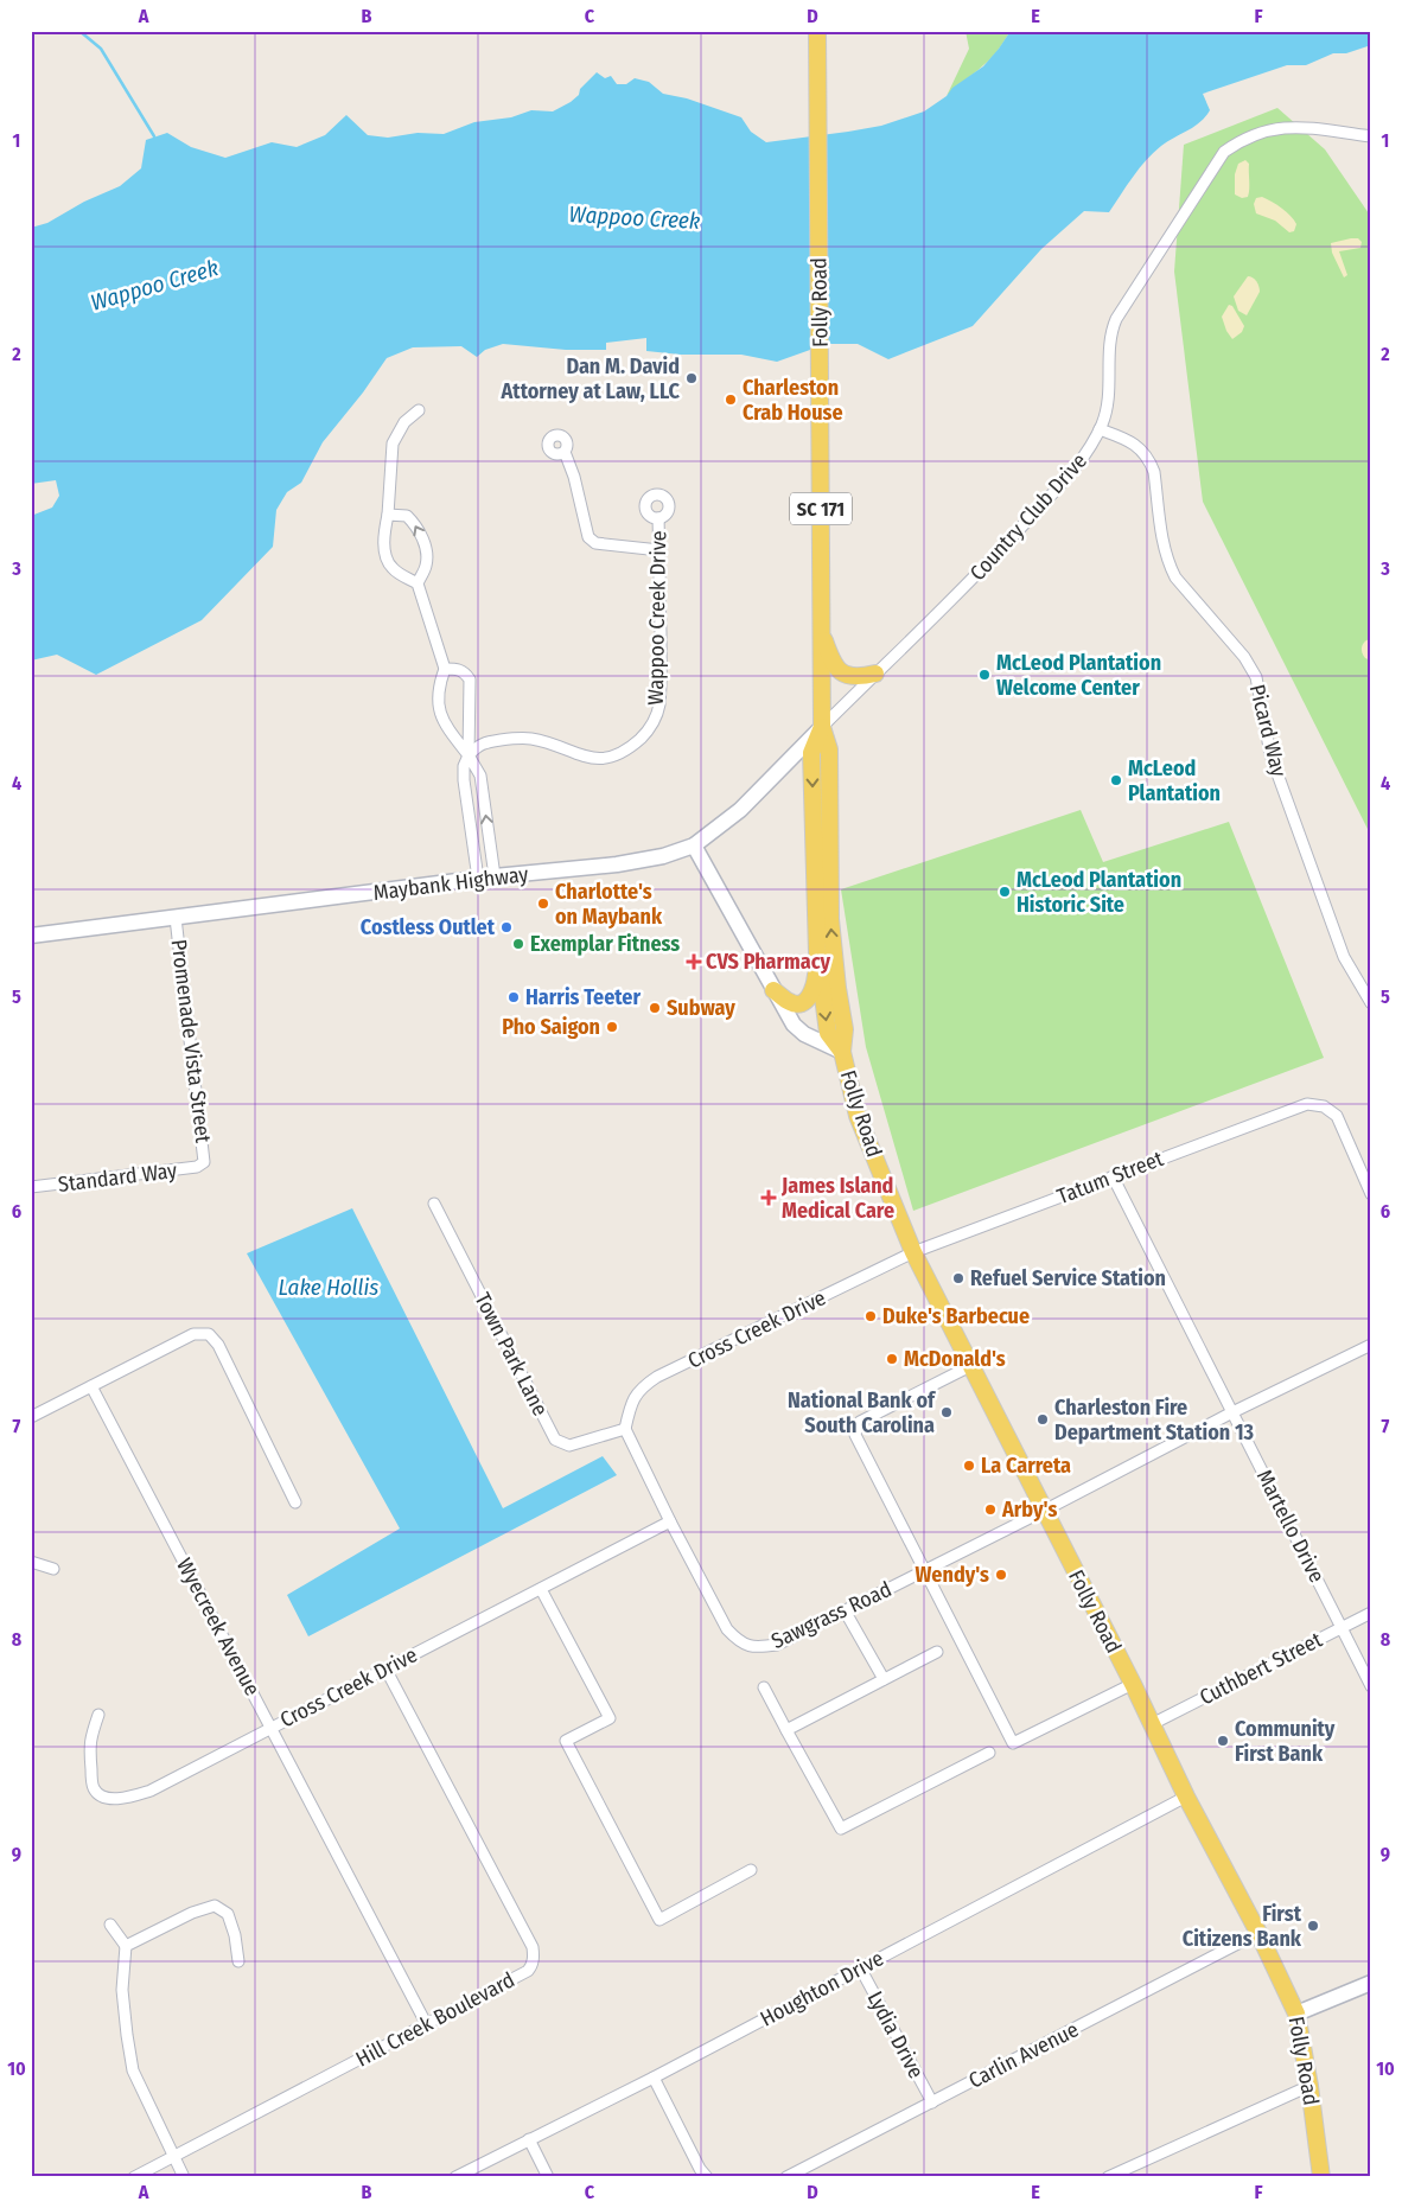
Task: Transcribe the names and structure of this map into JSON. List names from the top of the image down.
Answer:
{
  "streets": {
    "main road": ["Folly Road", "SC 171", "Maybank Highway"],
    "street": [
      "Country Club Drive",
      "Wappoo Creek Drive",
      "Picard Way",
      "Promenade Vista Street",
      "Standard Way",
      "Tatum Street",
      "Cross Creek Drive",
      "Town Park Lane",
      "Martello Drive",
      "Sawgrass Road",
      "Wyecreek Avenue",
      "Cuthbert Street",
      "Houghton Drive",
      "Hill Creek Boulevard",
      "Lydia Drive",
      "Carlin Avenue"
    ]
  },
  "crossings": [
    ["Folly Road", "Country Club Drive"],
    ["Folly Road", "Maybank Highway"],
    ["Folly Road", "Tatum Street"],
    ["Folly Road", "Cross Creek Drive"],
    ["Folly Road", "Sawgrass Road"],
    ["Folly Road", "Cuthbert Street"],
    ["Folly Road", "Houghton Drive"],
    ["Folly Road", "Carlin Avenue"],
    ["Country Club Drive", "Picard Way"],
    ["Country Club Drive", "Maybank Highway"],
    ["Maybank Highway", "Promenade Vista Street"],
    ["Promenade Vista Street", "Standard Way"],
    ["Tatum Street", "Cross Creek Drive"],
    ["Tatum Street", "Martello Drive"],
    ["Cross Creek Drive", "Town Park Lane"],
    ["Cross Creek Drive", "Sawgrass Road"],
    ["Cross Creek Drive", "Wyecreek Avenue"],
    ["Cross Creek Drive", "Hill Creek Boulevard"],
    ["Town Park Lane", "Sawgrass Road"],
    ["Martello Drive", "Sawgrass Road"],
    ["Martello Drive", "Cuthbert Street"],
    ["Wyecreek Avenue", "Hill Creek Boulevard"],
    ["Houghton Drive", "Lydia Drive"],
    ["Lydia Drive", "Carlin Avenue"]
  ],
  "water": ["Wappoo Creek", "Lake Hollis"],
  "places": {
    "other": [
      "Dan M. David Attorney at Law, LLC",
      "Charleston Crab House",
      "McLeod Plantation Welcome Center",
      "McLeod Plantation",
      "McLeod Plantation Historic Site",
      "Charlotte's on Maybank",
      "Costless Outlet",
      "Exemplar Fitness",
      "Harris Teeter",
      "Subway",
      "Pho Saigon",
      "Refuel Service Station",
      "Duke's Barbecue",
      "McDonald's",
      "National Bank of South Carolina",
      "Charleston Fire Department Station 13",
      "La Carreta",
      "Arby's",
      "Wendy's",
      "Community First Bank",
      "First Citizens Bank"
    ],
    "health": ["CVS Pharmacy", "James Island Medical Care"]
  },
  "grid": {
    "columns": [
      "A",
      "B",
      "C",
      "D",
      "E",
      "F"
    ],
    "rows": [
      "1",
      "2",
      "3",
      "4",
      "5",
      "6",
      "7",
      "8",
      "9",
      "10"
    ]
  }
}
